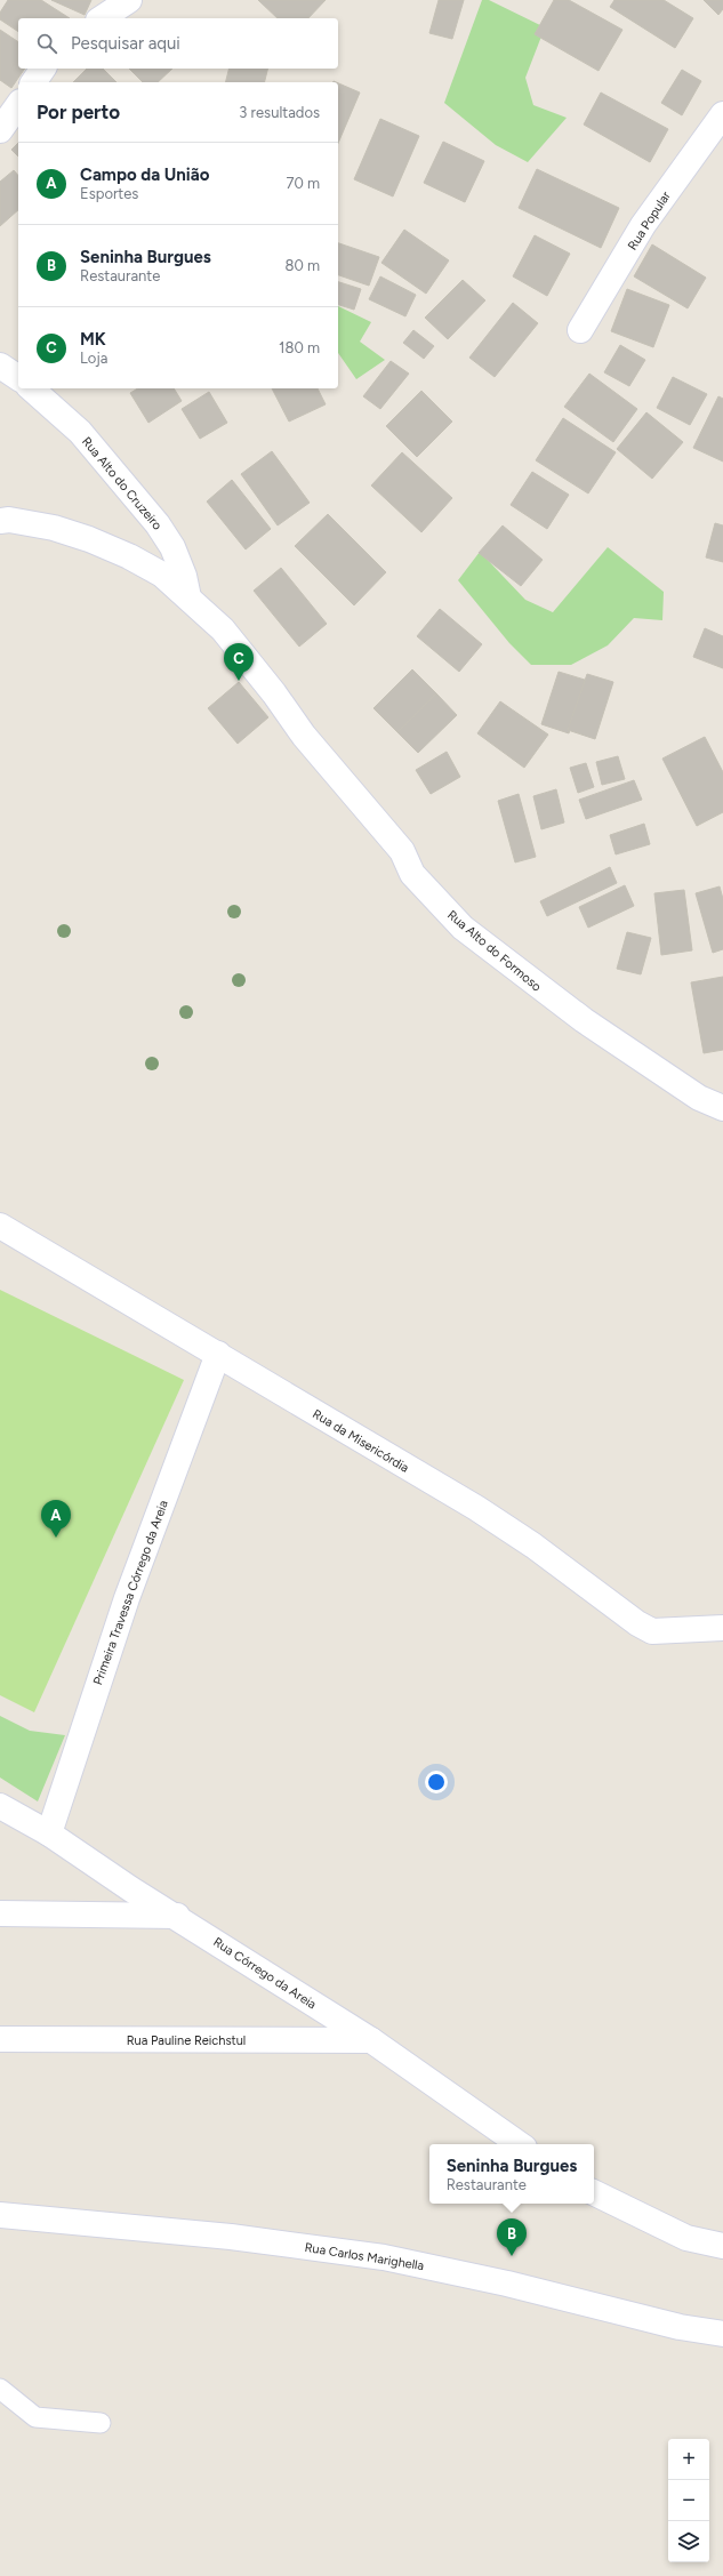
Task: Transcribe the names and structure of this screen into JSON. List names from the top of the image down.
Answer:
{
  "streets": {
    "street": [
      "Rua Popular",
      "Rua Alto do Cruzeiro",
      "Rua Alto do Formoso",
      "Rua da Misericórdia",
      "Primeira Travessa Córrego da Areia",
      "Rua Córrego da Areia",
      "Rua Pauline Reichstul",
      "Rua Carlos Marighella"
    ]
  },
  "crossings": [
    ["Rua Alto do Cruzeiro", "Rua Alto do Formoso"],
    ["Rua da Misericórdia", "Primeira Travessa Córrego da Areia"],
    ["Primeira Travessa Córrego da Areia", "Rua Córrego da Areia"],
    ["Rua Córrego da Areia", "Rua Pauline Reichstul"]
  ],
  "page": {
    "search": "Pesquisar aqui",
    "heading": ["Por perto", "3 resultados"],
    "list": [
      {
        "mark": "A",
        "name": "Campo da União",
        "note": "Esportes",
        "value": "70 m"
      },
      {
        "mark": "B",
        "name": "Seninha Burgues",
        "note": "Restaurante",
        "value": "80 m"
      },
      {
        "mark": "C",
        "name": "MK",
        "note": "Loja",
        "value": "180 m"
      }
    ],
    "pins": ["C", "A", "B"],
    "popup": ["Seninha Burgues", "Restaurante"],
    "map_buttons": ["+", "−"]
  }
}
